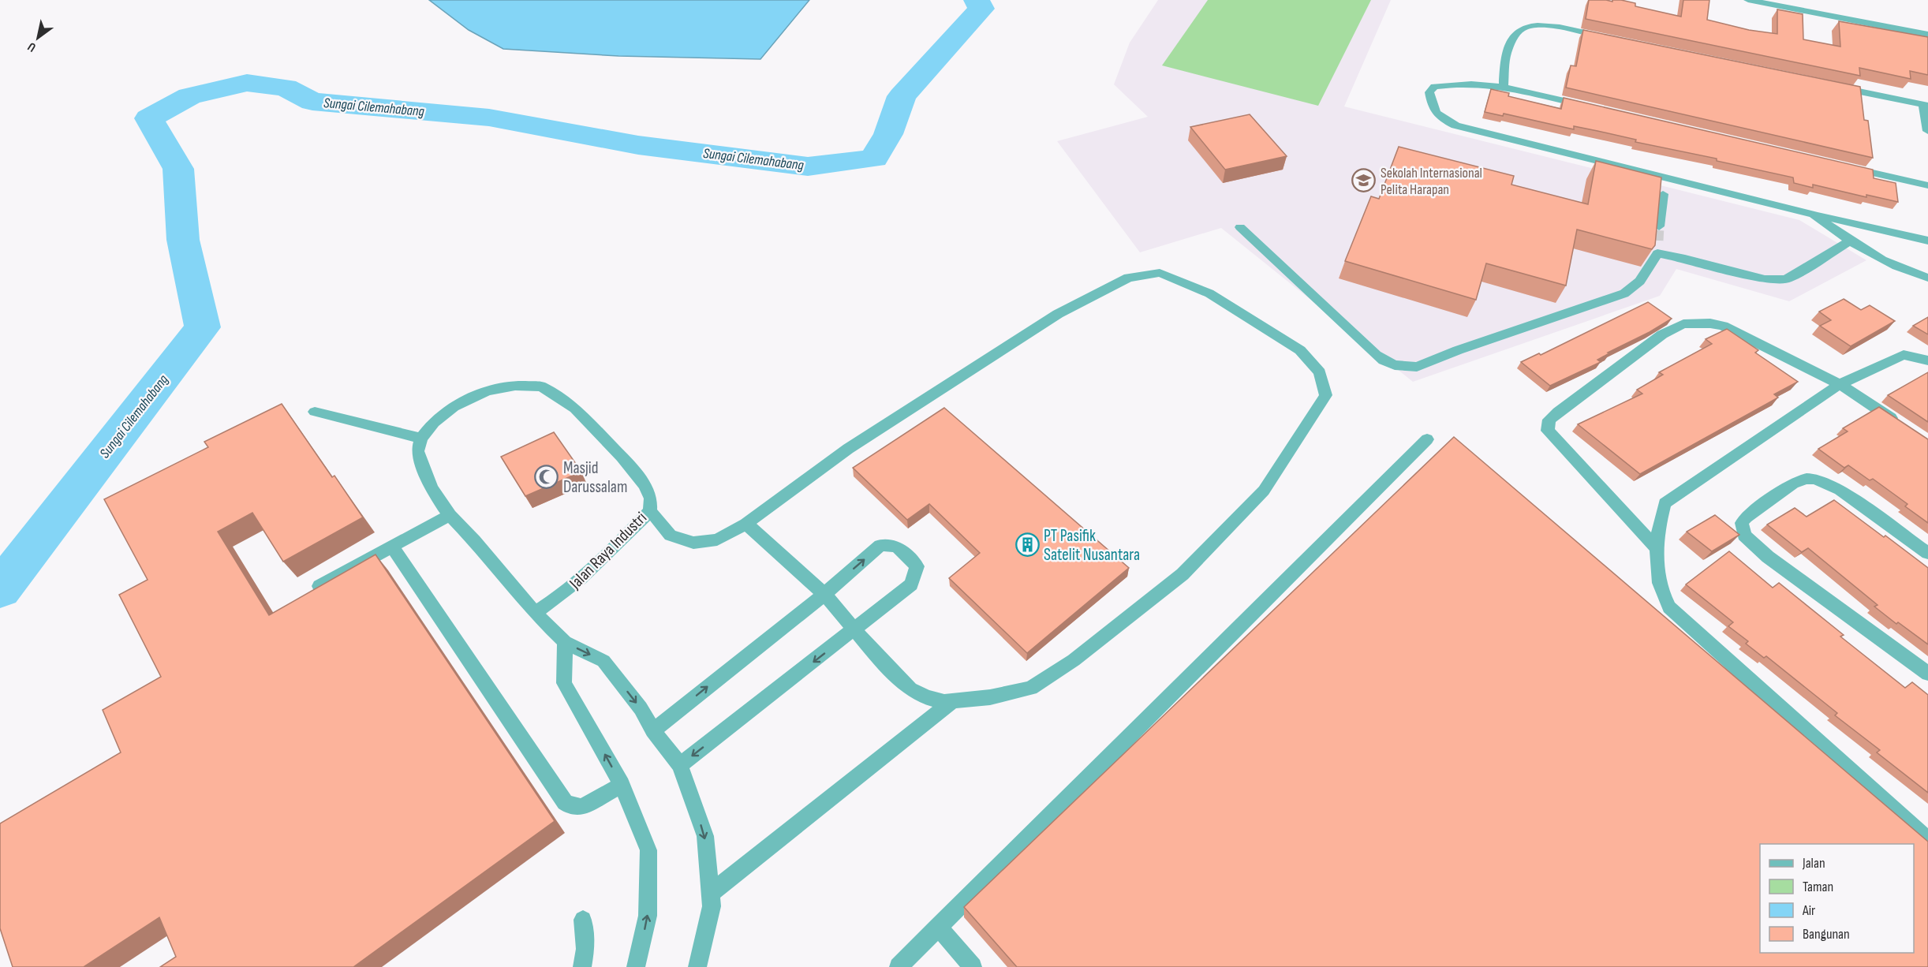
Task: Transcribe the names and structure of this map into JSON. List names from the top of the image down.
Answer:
{
  "streets": {
    "street": ["Jalan Raya Industri"]
  },
  "water": ["Sungai Cilemahabang"],
  "places": {
    "school or university": ["Sekolah Internasional Pelita Harapan"],
    "mosque": ["Masjid Darussalam"],
    "building": ["PT Pasifik Satelit Nusantara"]
  },
  "legend": [
    "Jalan",
    "Taman",
    "Air",
    "Bangunan"
  ],
  "north": "bottom left"
}
